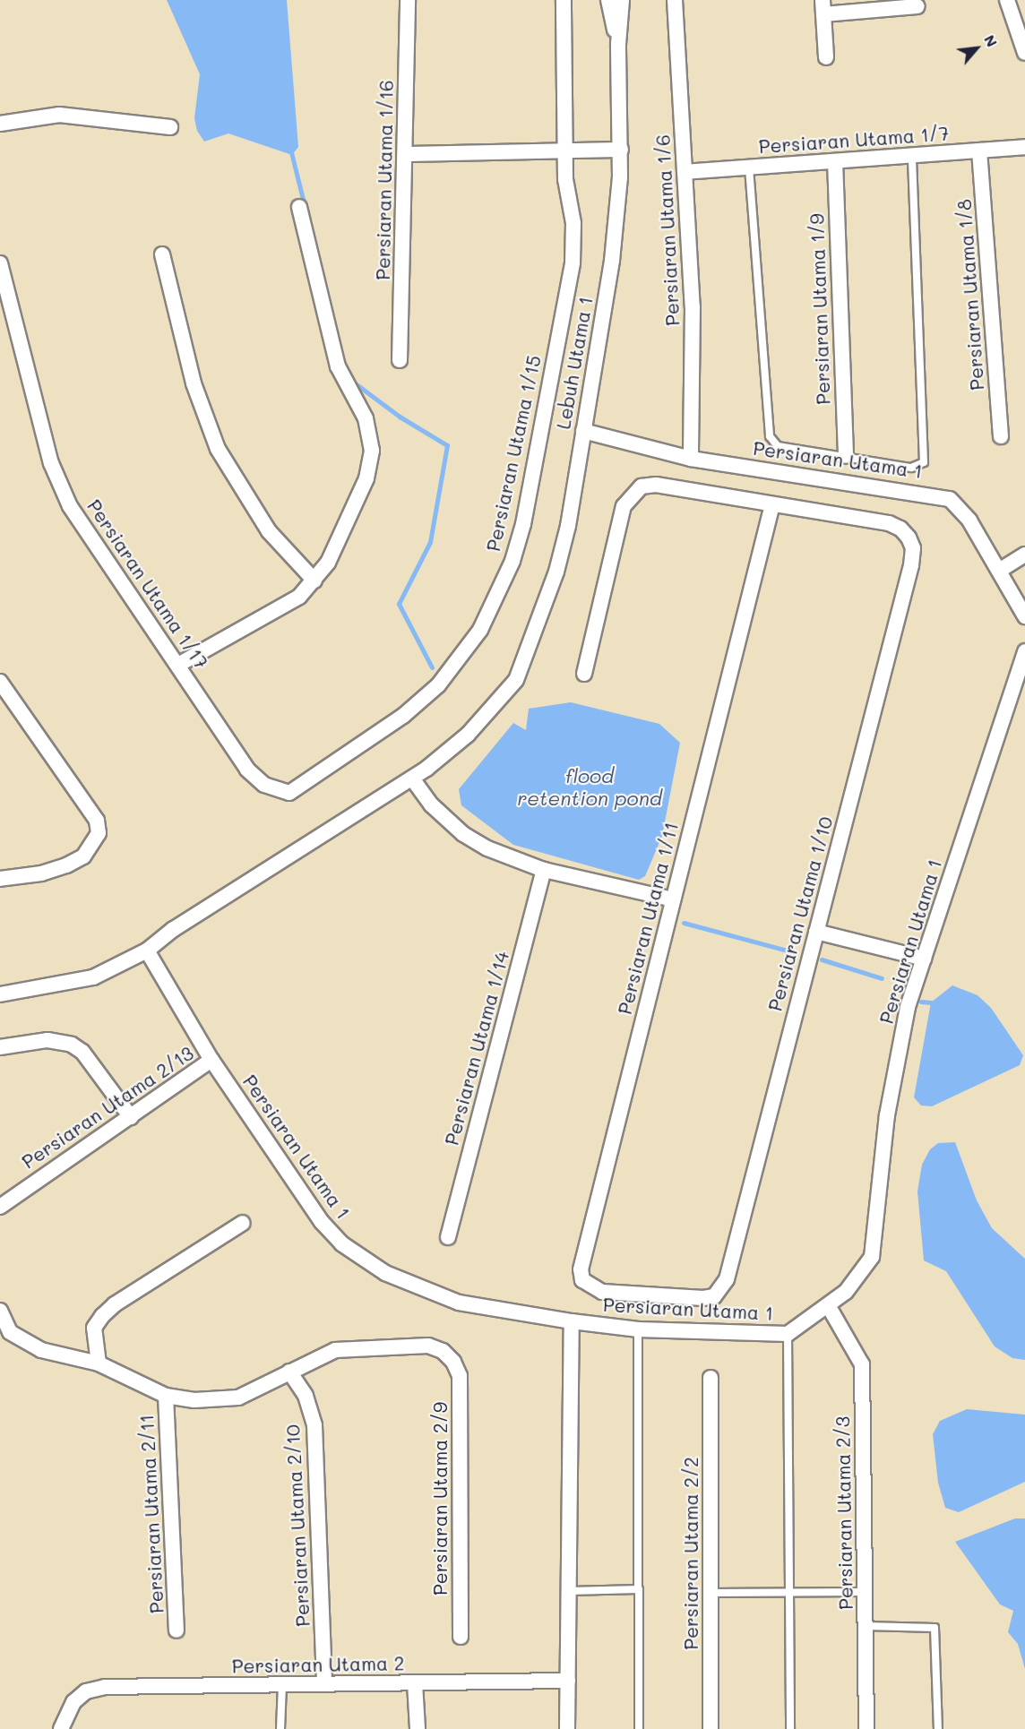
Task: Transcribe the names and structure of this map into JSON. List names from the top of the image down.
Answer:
{
  "streets": {
    "street": [
      "Persiaran Utama 1/7",
      "Persiaran Utama 1/16",
      "Persiaran Utama 1/6",
      "Persiaran Utama 1/8",
      "Persiaran Utama 1/9",
      "Lebuh Utama 1",
      "Persiaran Utama 1/15",
      "Persiaran Utama 1",
      "Persiaran Utama 1/17",
      "Persiaran Utama 1/10",
      "Persiaran Utama 1/11",
      "Persiaran Utama 1/14",
      "Persiaran Utama 2/13",
      "Persiaran Utama 2/9",
      "Persiaran Utama 2/3",
      "Persiaran Utama 2/11",
      "Persiaran Utama 2/10",
      "Persiaran Utama 2/2",
      "Persiaran Utama 2"
    ]
  },
  "crossings": [
    ["Persiaran Utama 1/7", "Persiaran Utama 1/6"],
    ["Persiaran Utama 1/7", "Persiaran Utama 1/8"],
    ["Persiaran Utama 1/7", "Persiaran Utama 1/9"],
    ["Persiaran Utama 1/6", "Persiaran Utama 1"],
    ["Lebuh Utama 1", "Persiaran Utama 1"],
    ["Persiaran Utama 1/15", "Persiaran Utama 1/17"],
    ["Persiaran Utama 1", "Persiaran Utama 2/13"],
    ["Persiaran Utama 1", "Persiaran Utama 2/3"],
    ["Persiaran Utama 1/10", "Persiaran Utama 1/11"],
    ["Persiaran Utama 2/9", "Persiaran Utama 2/10"],
    ["Persiaran Utama 2/10", "Persiaran Utama 2"]
  ],
  "water": ["flood retention pond"],
  "north": "top right"
}
